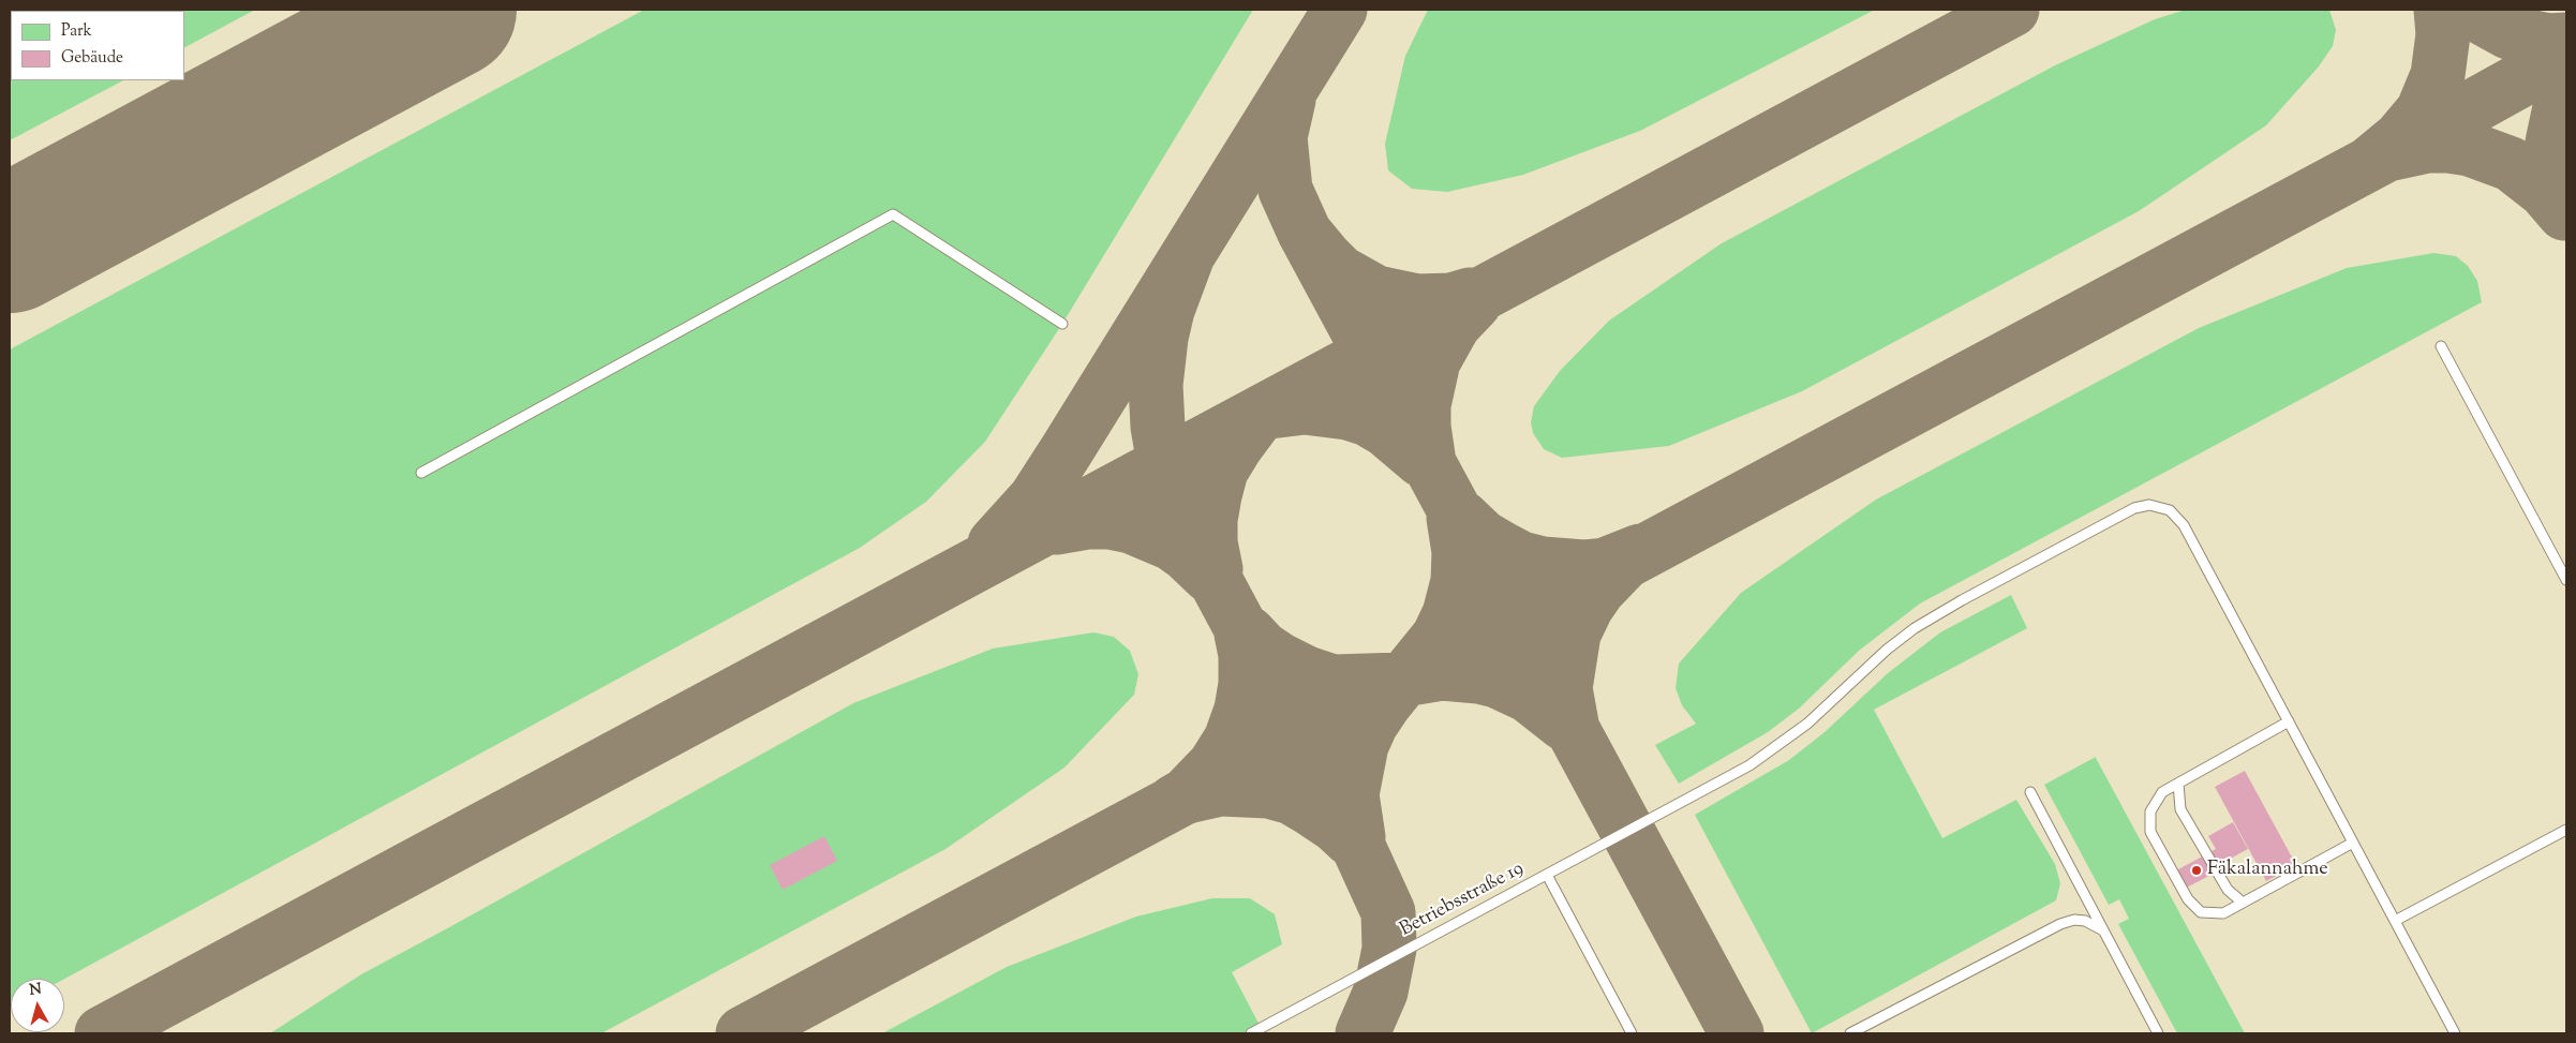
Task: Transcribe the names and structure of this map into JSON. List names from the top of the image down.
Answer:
{
  "streets": {
    "lane": ["Betriebsstraße 19"]
  },
  "places": ["Fäkalannahme"],
  "legend": ["Park", "Gebäude"],
  "north": "top"
}
